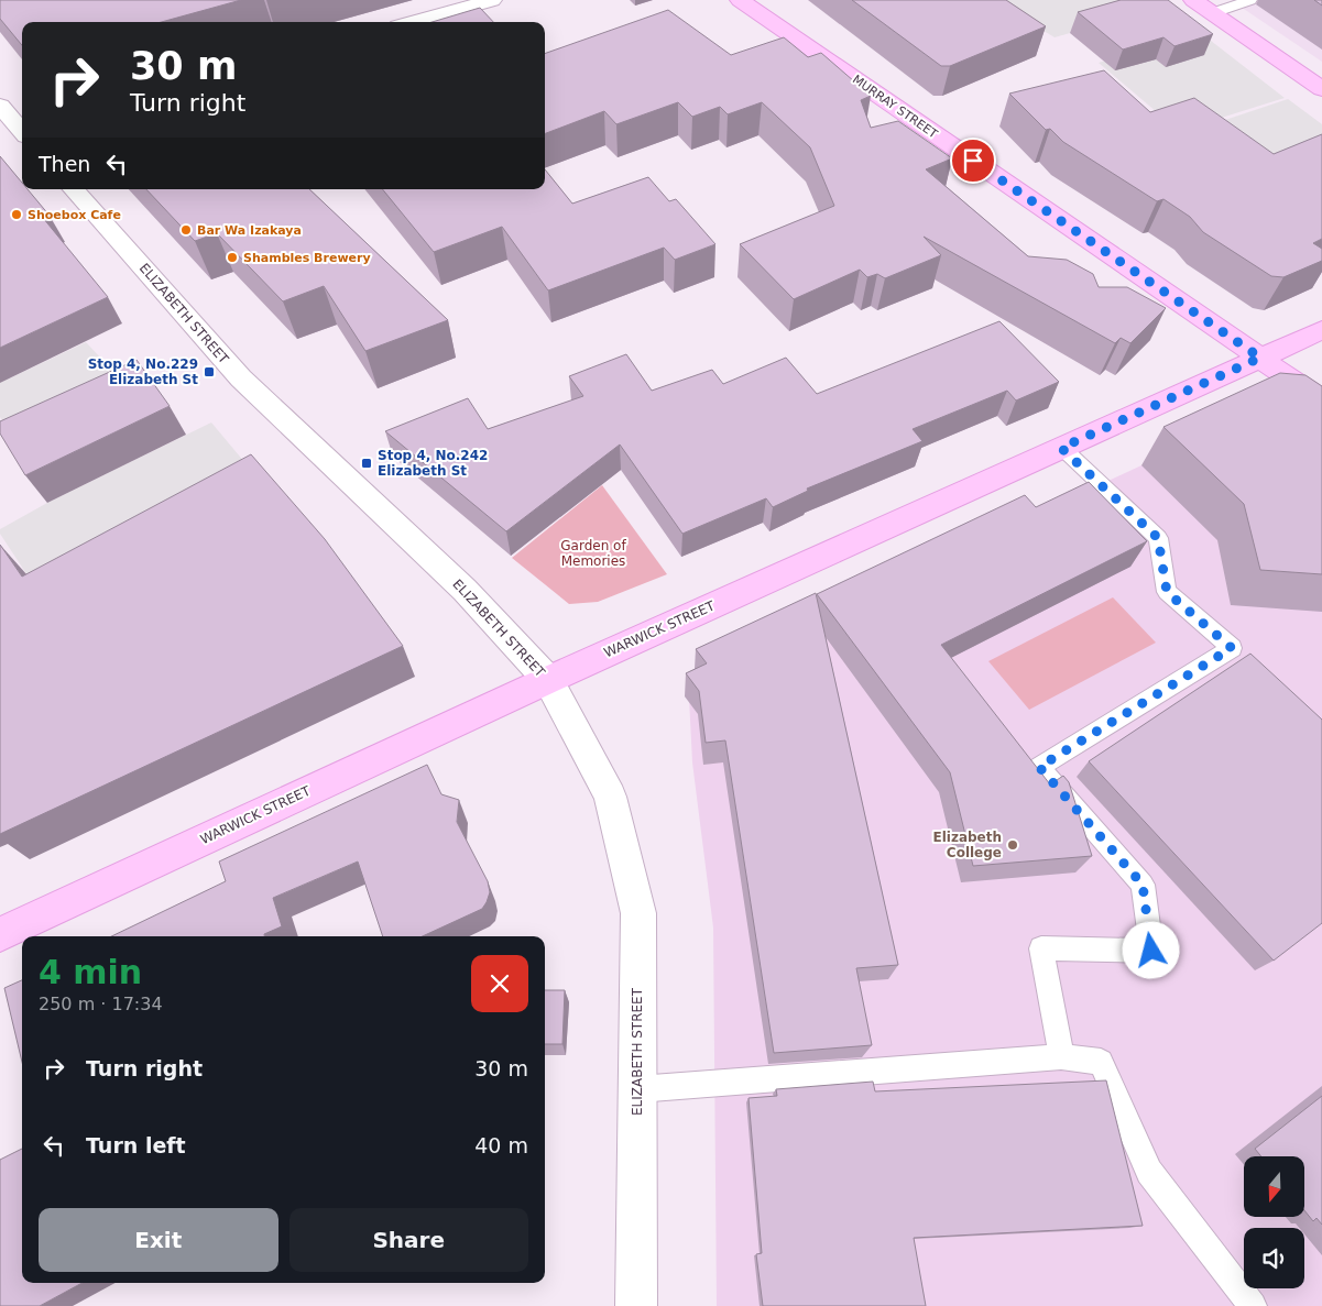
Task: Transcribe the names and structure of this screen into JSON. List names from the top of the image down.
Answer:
{
  "streets": {
    "street": ["MURRAY STREET", "ELIZABETH STREET", "WARWICK STREET"]
  },
  "crossings": [
    ["MURRAY STREET", "WARWICK STREET"],
    ["ELIZABETH STREET", "WARWICK STREET"]
  ],
  "parks": ["Garden of Memories"],
  "places": {
    "other": [
      "Shoebox Cafe",
      "Bar Wa Izakaya",
      "Shambles Brewery",
      "Elizabeth College"
    ],
    "transit": ["Stop 4, No.229 Elizabeth St", "Stop 4, No.242 Elizabeth St"]
  },
  "north": "bottom",
  "page": {
    "turn": ["30 m", "Turn right"],
    "then": "Then",
    "heading": ["4 min", "250 m · 17:34"],
    "list": [
      {
        "name": "Turn right",
        "value": "30 m"
      },
      {
        "name": "Turn left",
        "value": "40 m"
      }
    ],
    "buttons": ["Exit", "Share"]
  }
}
